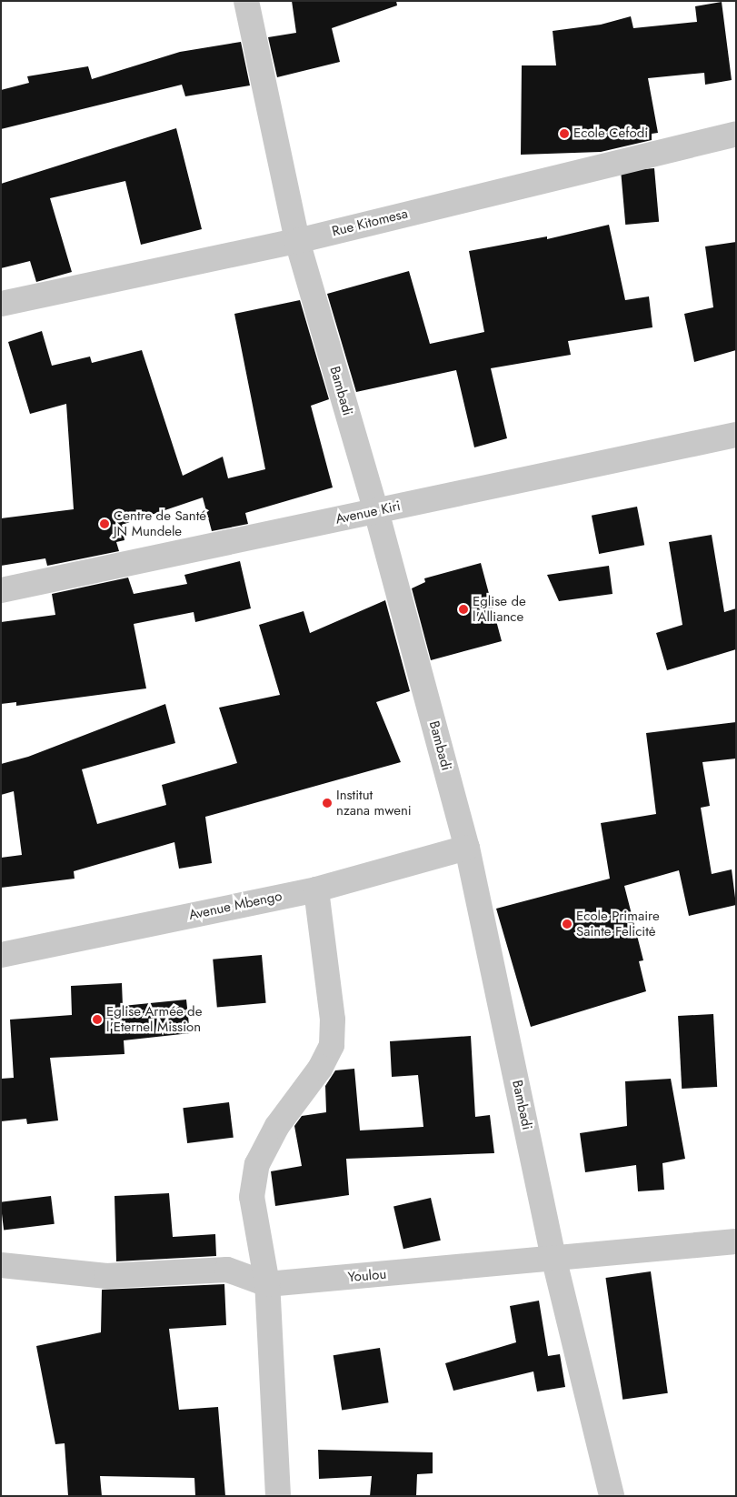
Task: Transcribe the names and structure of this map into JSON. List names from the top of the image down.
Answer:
{
  "streets": {
    "street": [
      "Rue Kitomesa",
      "Bambadi",
      "Avenue Kiri",
      "Avenue Mbengo",
      "Youlou"
    ]
  },
  "crossings": [
    ["Rue Kitomesa", "Bambadi"],
    ["Bambadi", "Avenue Kiri"],
    ["Bambadi", "Avenue Mbengo"],
    ["Bambadi", "Youlou"]
  ],
  "places": [
    "Ecole Cefodi",
    "Centre de Santé JN Mundele",
    "Eglise de l'Alliance",
    "Institut nzana mweni",
    "Ecole Primaire Sainte Felicitė",
    "Eglise Armée de l'Eternel Mission"
  ]
}
